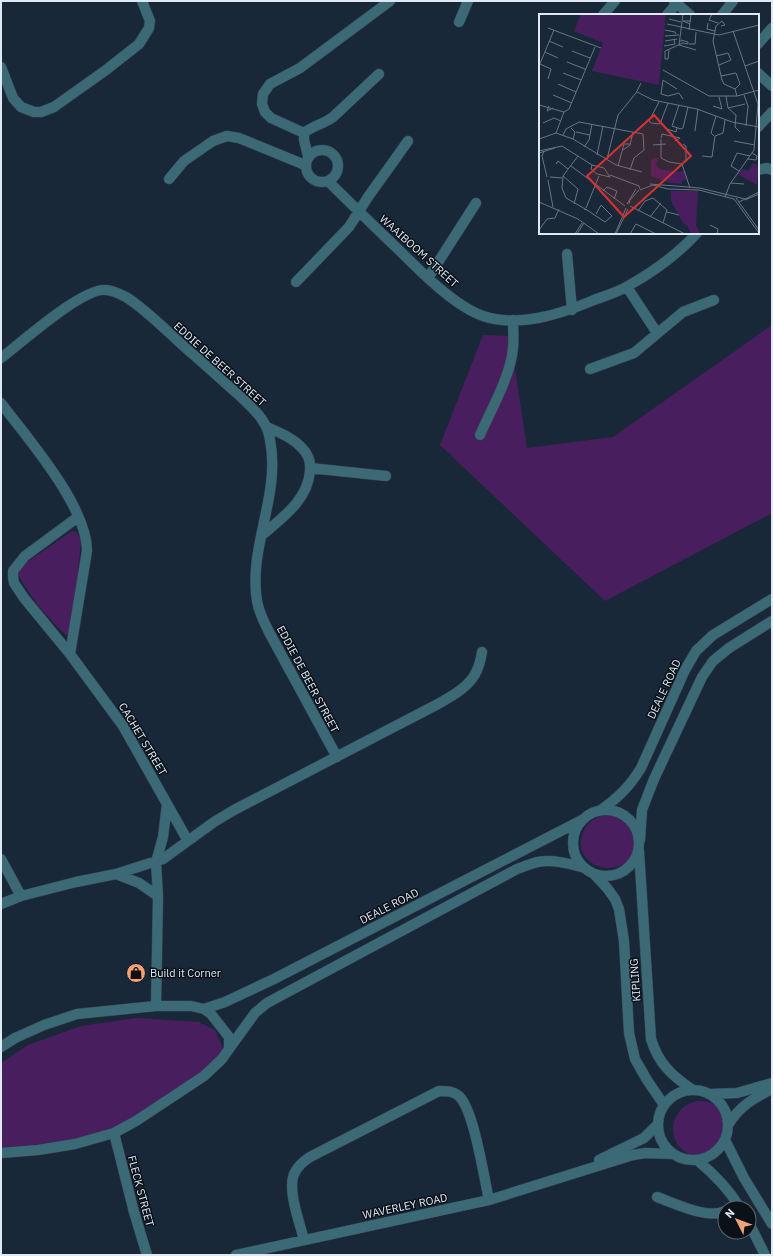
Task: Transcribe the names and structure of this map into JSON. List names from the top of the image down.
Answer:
{
  "streets": {
    "street": [
      "WAAIBOOM STREET",
      "EDDIE DE BEER STREET",
      "DEALE ROAD",
      "CACHET STREET",
      "KIPLING",
      "FLECK STREET",
      "WAVERLEY ROAD"
    ]
  },
  "crossings": [
    ["DEALE ROAD", "KIPLING"],
    ["KIPLING", "WAVERLEY ROAD"]
  ],
  "places": {
    "shop": ["Build it Corner"]
  },
  "north": "top left"
}
